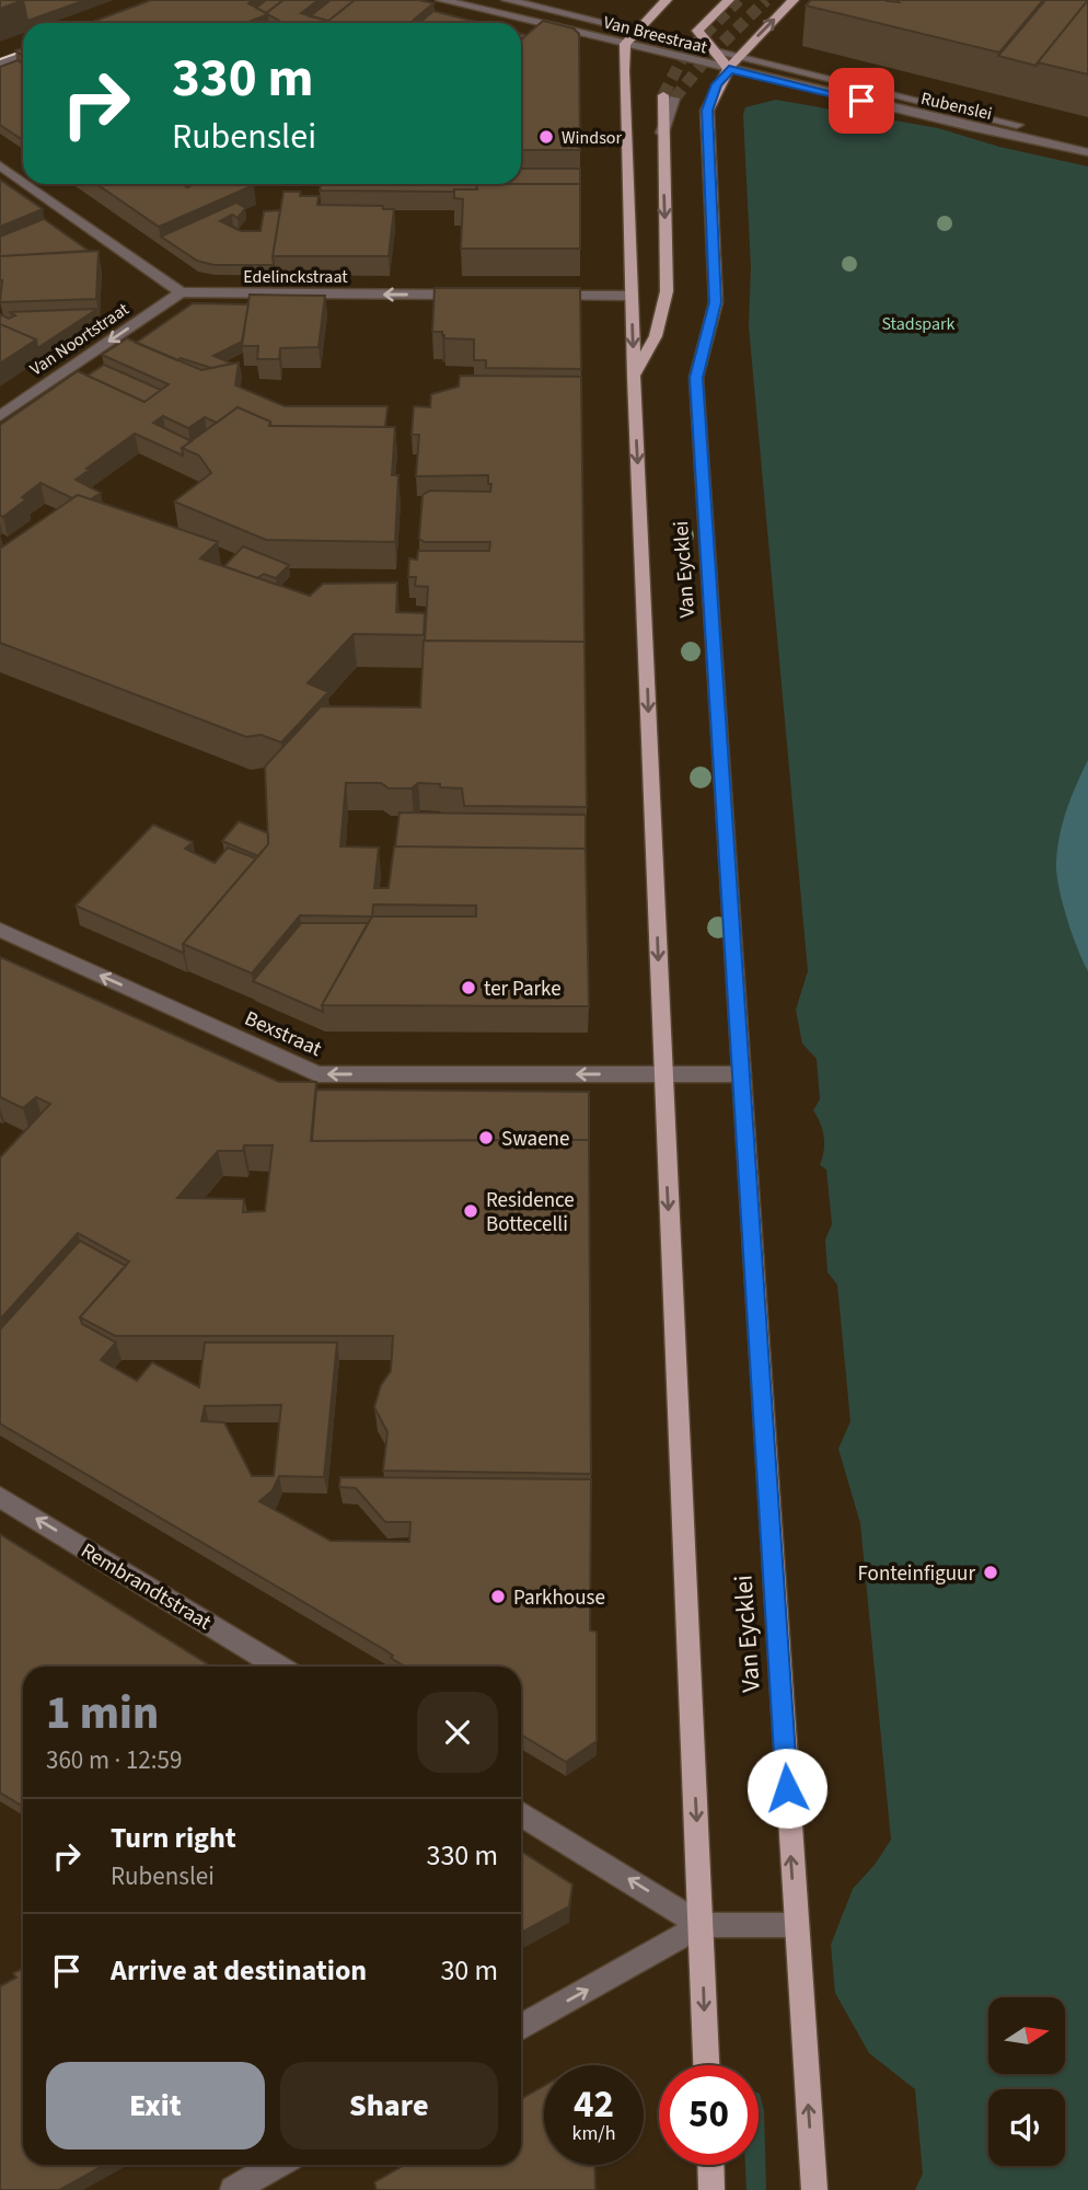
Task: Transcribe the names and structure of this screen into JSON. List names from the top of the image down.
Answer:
{
  "streets": {
    "main road": ["Van Eycklei"],
    "street": [
      "Van Breestraat",
      "Rubenslei",
      "Edelinckstraat",
      "Van Noortstraat",
      "Bexstraat",
      "Rembrandtstraat"
    ]
  },
  "crossings": [
    ["Van Breestraat", "Rubenslei"],
    ["Van Breestraat", "Van Eycklei"],
    ["Rubenslei", "Van Eycklei"],
    ["Edelinckstraat", "Van Noortstraat"],
    ["Van Eycklei", "Bexstraat"]
  ],
  "one_way": [
    "Edelinckstraat",
    "Van Noortstraat",
    "Bexstraat",
    "Rembrandtstraat"
  ],
  "parks": ["Stadspark"],
  "places": [
    "Windsor",
    "ter Parke",
    "Swaene",
    "Residence Bottecelli",
    "Fonteinfiguur",
    "Parkhouse"
  ],
  "north": "right",
  "page": {
    "turn": ["330 m", "Rubenslei"],
    "heading": ["1 min", "360 m · 12:59"],
    "list": [
      {
        "name": "Turn right",
        "note": "Rubenslei",
        "value": "330 m"
      },
      {
        "name": "Arrive at destination",
        "value": "30 m"
      }
    ],
    "buttons": ["Exit", "Share"],
    "speed": "42 km/h",
    "limit": "50"
  }
}
